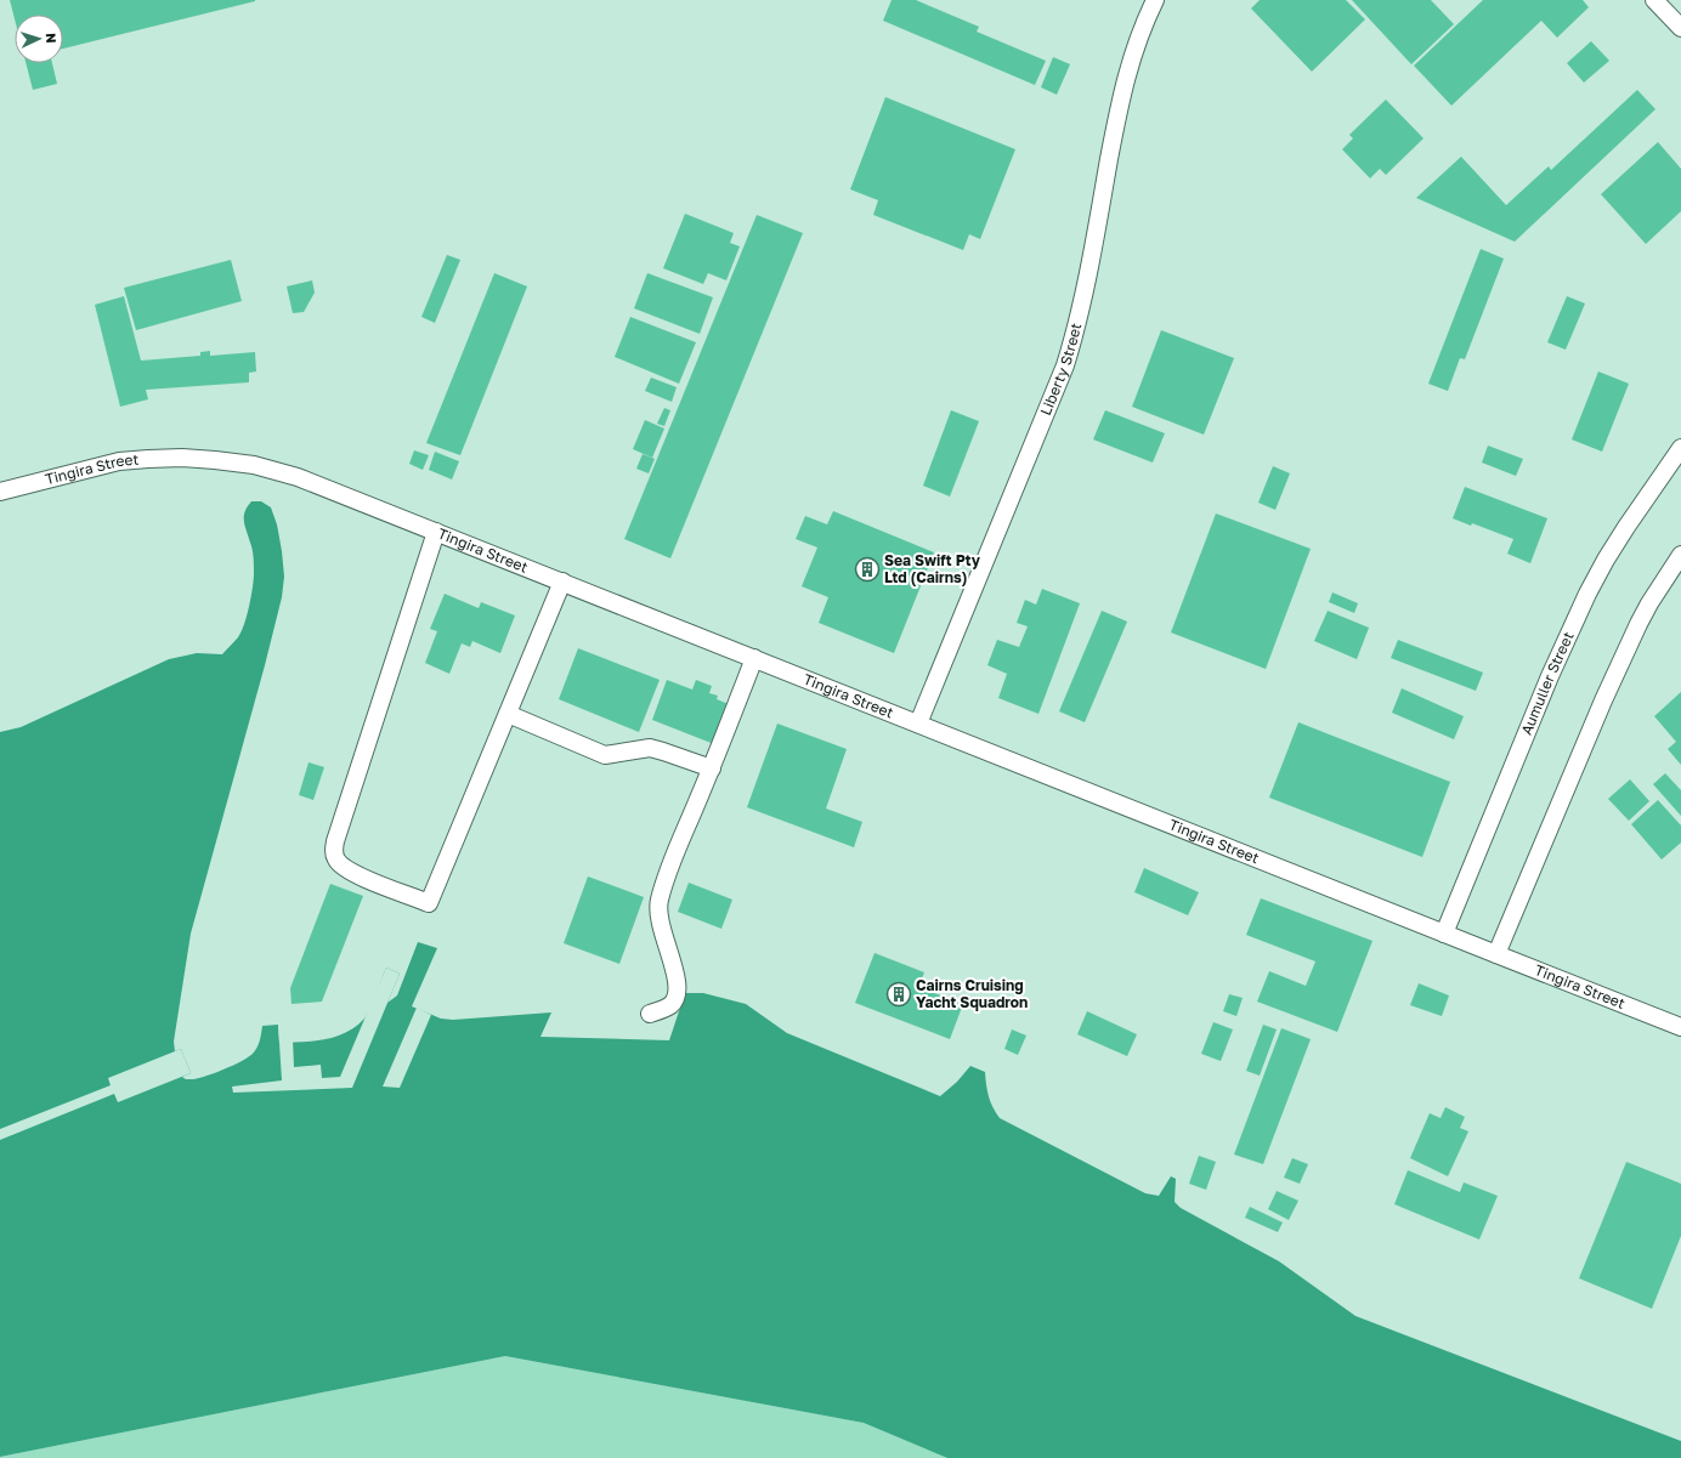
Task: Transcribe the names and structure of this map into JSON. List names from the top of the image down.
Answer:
{
  "streets": {
    "street": ["Liberty Street", "Tingira Street", "Aumuller Street"]
  },
  "crossings": [
    ["Liberty Street", "Tingira Street"],
    ["Tingira Street", "Aumuller Street"]
  ],
  "places": {
    "building": ["Sea Swift Pty Ltd (Cairns)", "Cairns Cruising Yacht Squadron"]
  },
  "north": "right"
}
